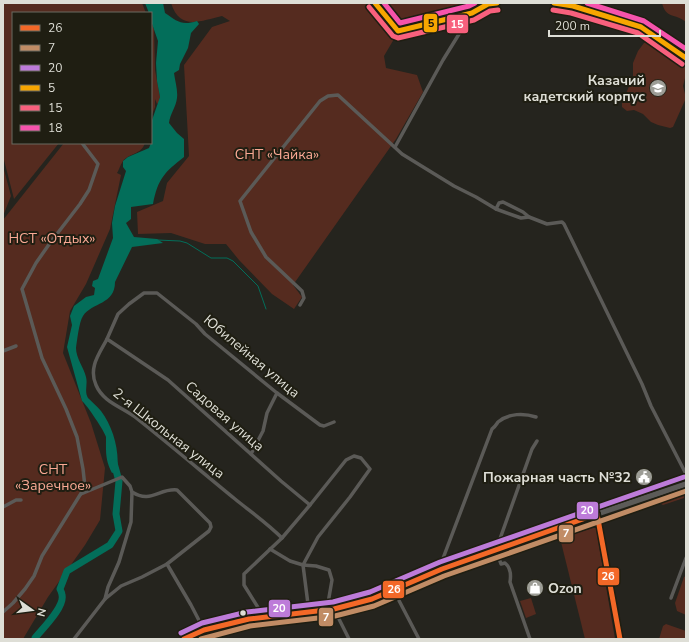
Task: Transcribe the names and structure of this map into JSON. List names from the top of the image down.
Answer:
{
  "streets": {
    "street": ["Юбилейная улица", "Садовая улица", "2-я Школьная улица"]
  },
  "crossings": [
    ["Юбилейная улица", "2-я Школьная улица"],
    ["Садовая улица", "2-я Школьная улица"]
  ],
  "parks": ["СНТ «Чайка»", "НСТ «Отдых»", "СНТ «Заречное»"],
  "places": {
    "school or university": ["Казачий кадетский корпус"],
    "public building": ["Пожарная часть №32"],
    "shop": ["Ozon"]
  },
  "lines": [
    "transit line 5",
    "transit line 18",
    "transit line 15",
    "transit line 20",
    "transit line 7",
    "transit line 26"
  ],
  "legend": [
    "26",
    "7",
    "20",
    "5",
    "15",
    "18"
  ],
  "scale_bar": "200 m",
  "north": "right"
}
